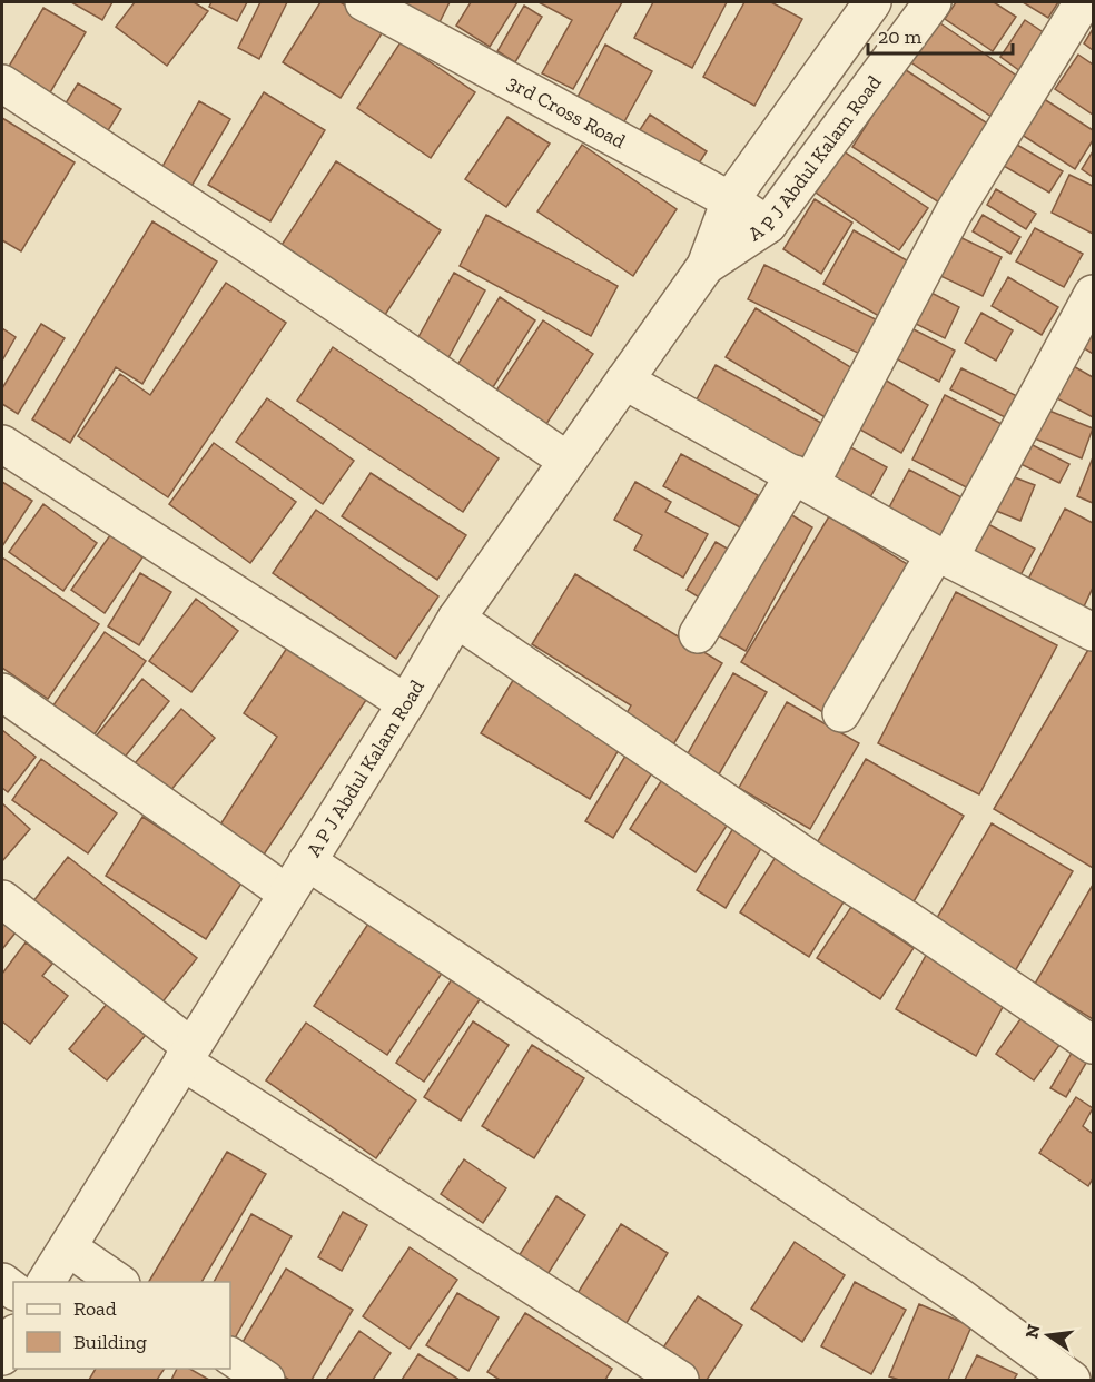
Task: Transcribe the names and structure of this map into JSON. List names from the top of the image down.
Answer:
{
  "streets": {
    "street": ["3rd Cross Road", "A P J Abdul Kalam Road"]
  },
  "crossings": [
    ["3rd Cross Road", "A P J Abdul Kalam Road"]
  ],
  "legend": ["Road", "Building"],
  "scale_bar": "20 m",
  "north": "left"
}
